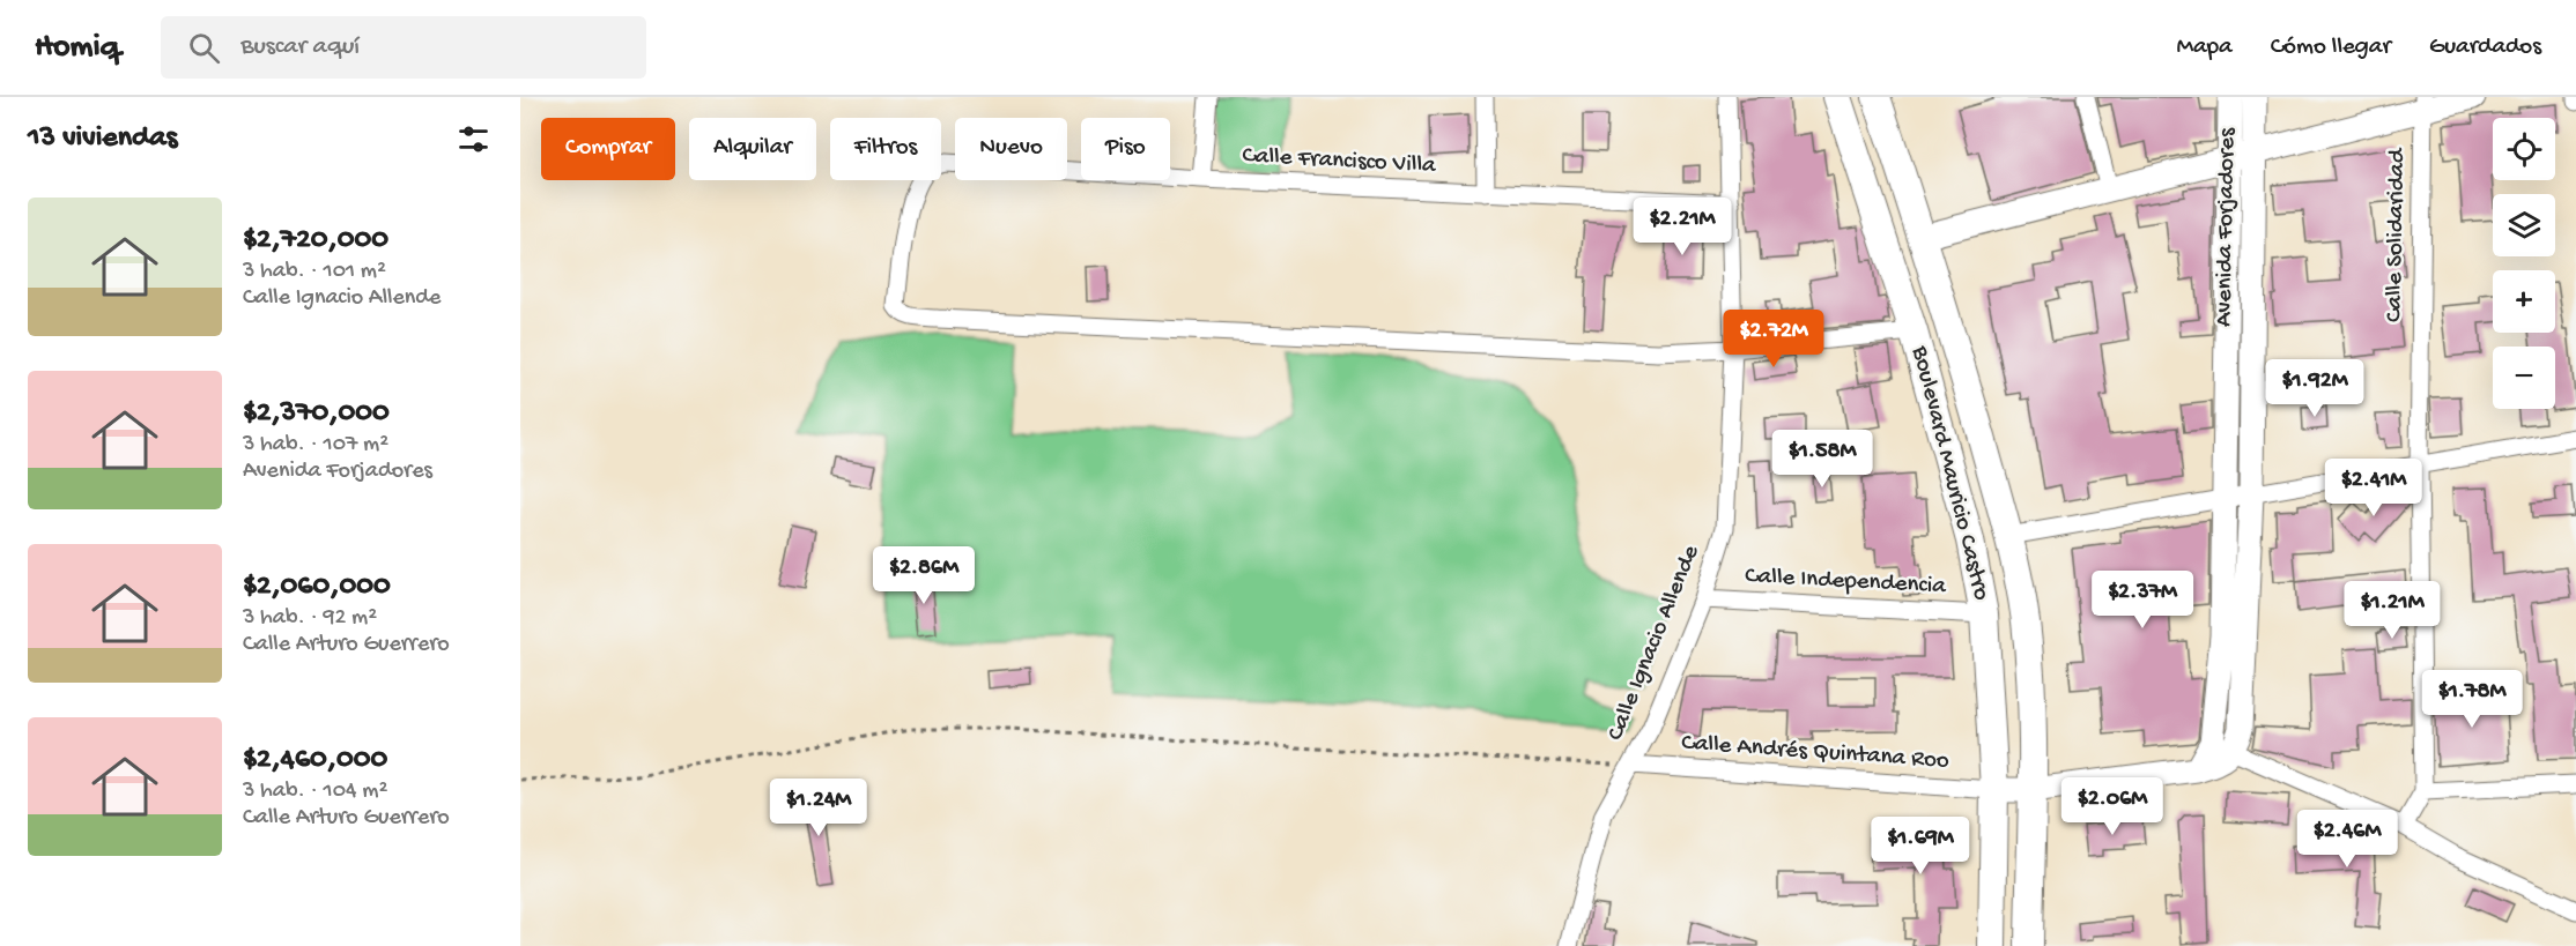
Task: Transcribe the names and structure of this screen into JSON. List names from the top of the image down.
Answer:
{
  "streets": {
    "main road": ["Avenida Forjadores", "Boulevard Mauricio Castro"],
    "street": [
      "Calle Francisco Villa",
      "Calle Solidaridad",
      "Calle Independencia",
      "Calle Ignacio Allende",
      "Calle Andrés Quintana Roo"
    ]
  },
  "crossings": [
    ["Calle Francisco Villa", "Calle Ignacio Allende"],
    ["Boulevard Mauricio Castro", "Calle Independencia"],
    ["Boulevard Mauricio Castro", "Calle Andrés Quintana Roo"],
    ["Calle Independencia", "Calle Ignacio Allende"],
    ["Calle Ignacio Allende", "Calle Andrés Quintana Roo"]
  ],
  "page": {
    "header": "Homiq",
    "search": "Buscar aquí",
    "nav": ["Mapa", "Cómo llegar", "Guardados"],
    "heading": "13 viviendas",
    "map_buttons": ["+", "−"],
    "chip": [
      "Comprar",
      "Alquilar",
      "Filtros",
      "Nuevo",
      "Piso"
    ],
    "list": [
      {
        "name": "$2,720,000",
        "note": "3 hab. · 101 m² · Calle Ignacio Allende"
      },
      {
        "name": "$2,370,000",
        "note": "3 hab. · 107 m² · Avenida Forjadores"
      },
      {
        "name": "$2,060,000",
        "note": "3 hab. · 92 m² · Calle Arturo Guerrero"
      },
      {
        "name": "$2,460,000",
        "note": "3 hab. · 104 m² · Calle Arturo Guerrero"
      }
    ],
    "price": [
      "$2.21M",
      "$2.72M",
      "$1.92M",
      "$1.58M",
      "$2.41M",
      "$2.86M",
      "$2.37M",
      "$1.21M",
      "$1.78M",
      "$2.06M",
      "$1.24M",
      "$2.46M",
      "$1.69M"
    ]
  }
}
